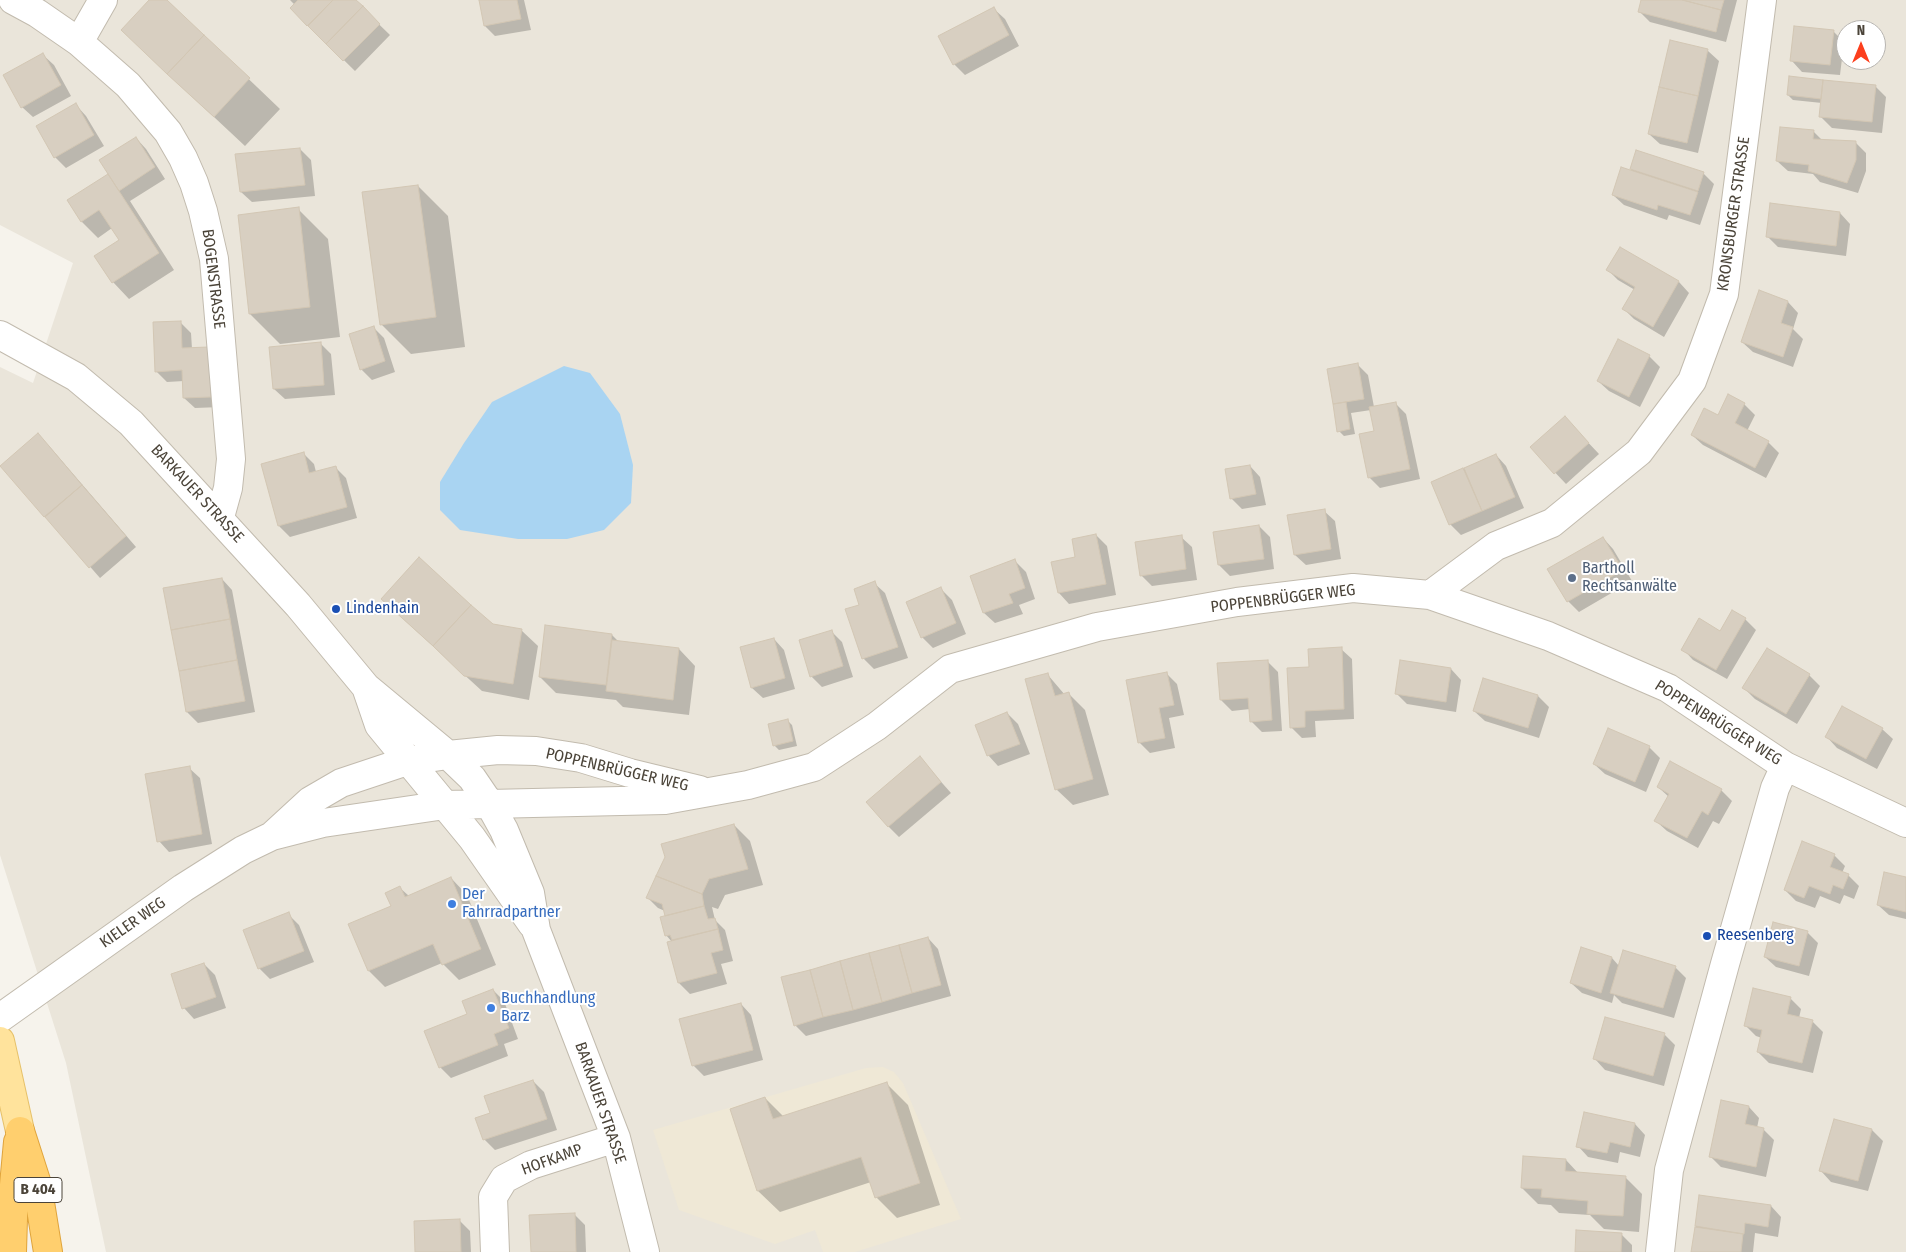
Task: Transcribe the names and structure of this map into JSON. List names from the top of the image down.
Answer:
{
  "streets": {
    "highway": ["B 404"],
    "street": [
      "KRONSBURGER STRASSE",
      "BOGENSTRASSE",
      "BARKAUER STRASSE",
      "POPPENBRÜGGER WEG",
      "KIELER WEG",
      "HOFKAMP"
    ]
  },
  "crossings": [
    ["KRONSBURGER STRASSE", "POPPENBRÜGGER WEG"],
    ["BOGENSTRASSE", "BARKAUER STRASSE"],
    ["BARKAUER STRASSE", "POPPENBRÜGGER WEG"],
    ["BARKAUER STRASSE", "KIELER WEG"],
    ["BARKAUER STRASSE", "HOFKAMP"],
    ["POPPENBRÜGGER WEG", "KIELER WEG"]
  ],
  "places": [
    "Bartholl Rechtsanwälte",
    "Lindenhain",
    "Der Fahrradpartner",
    "Reesenberg",
    "Buchhandlung Barz"
  ],
  "north": "top"
}
